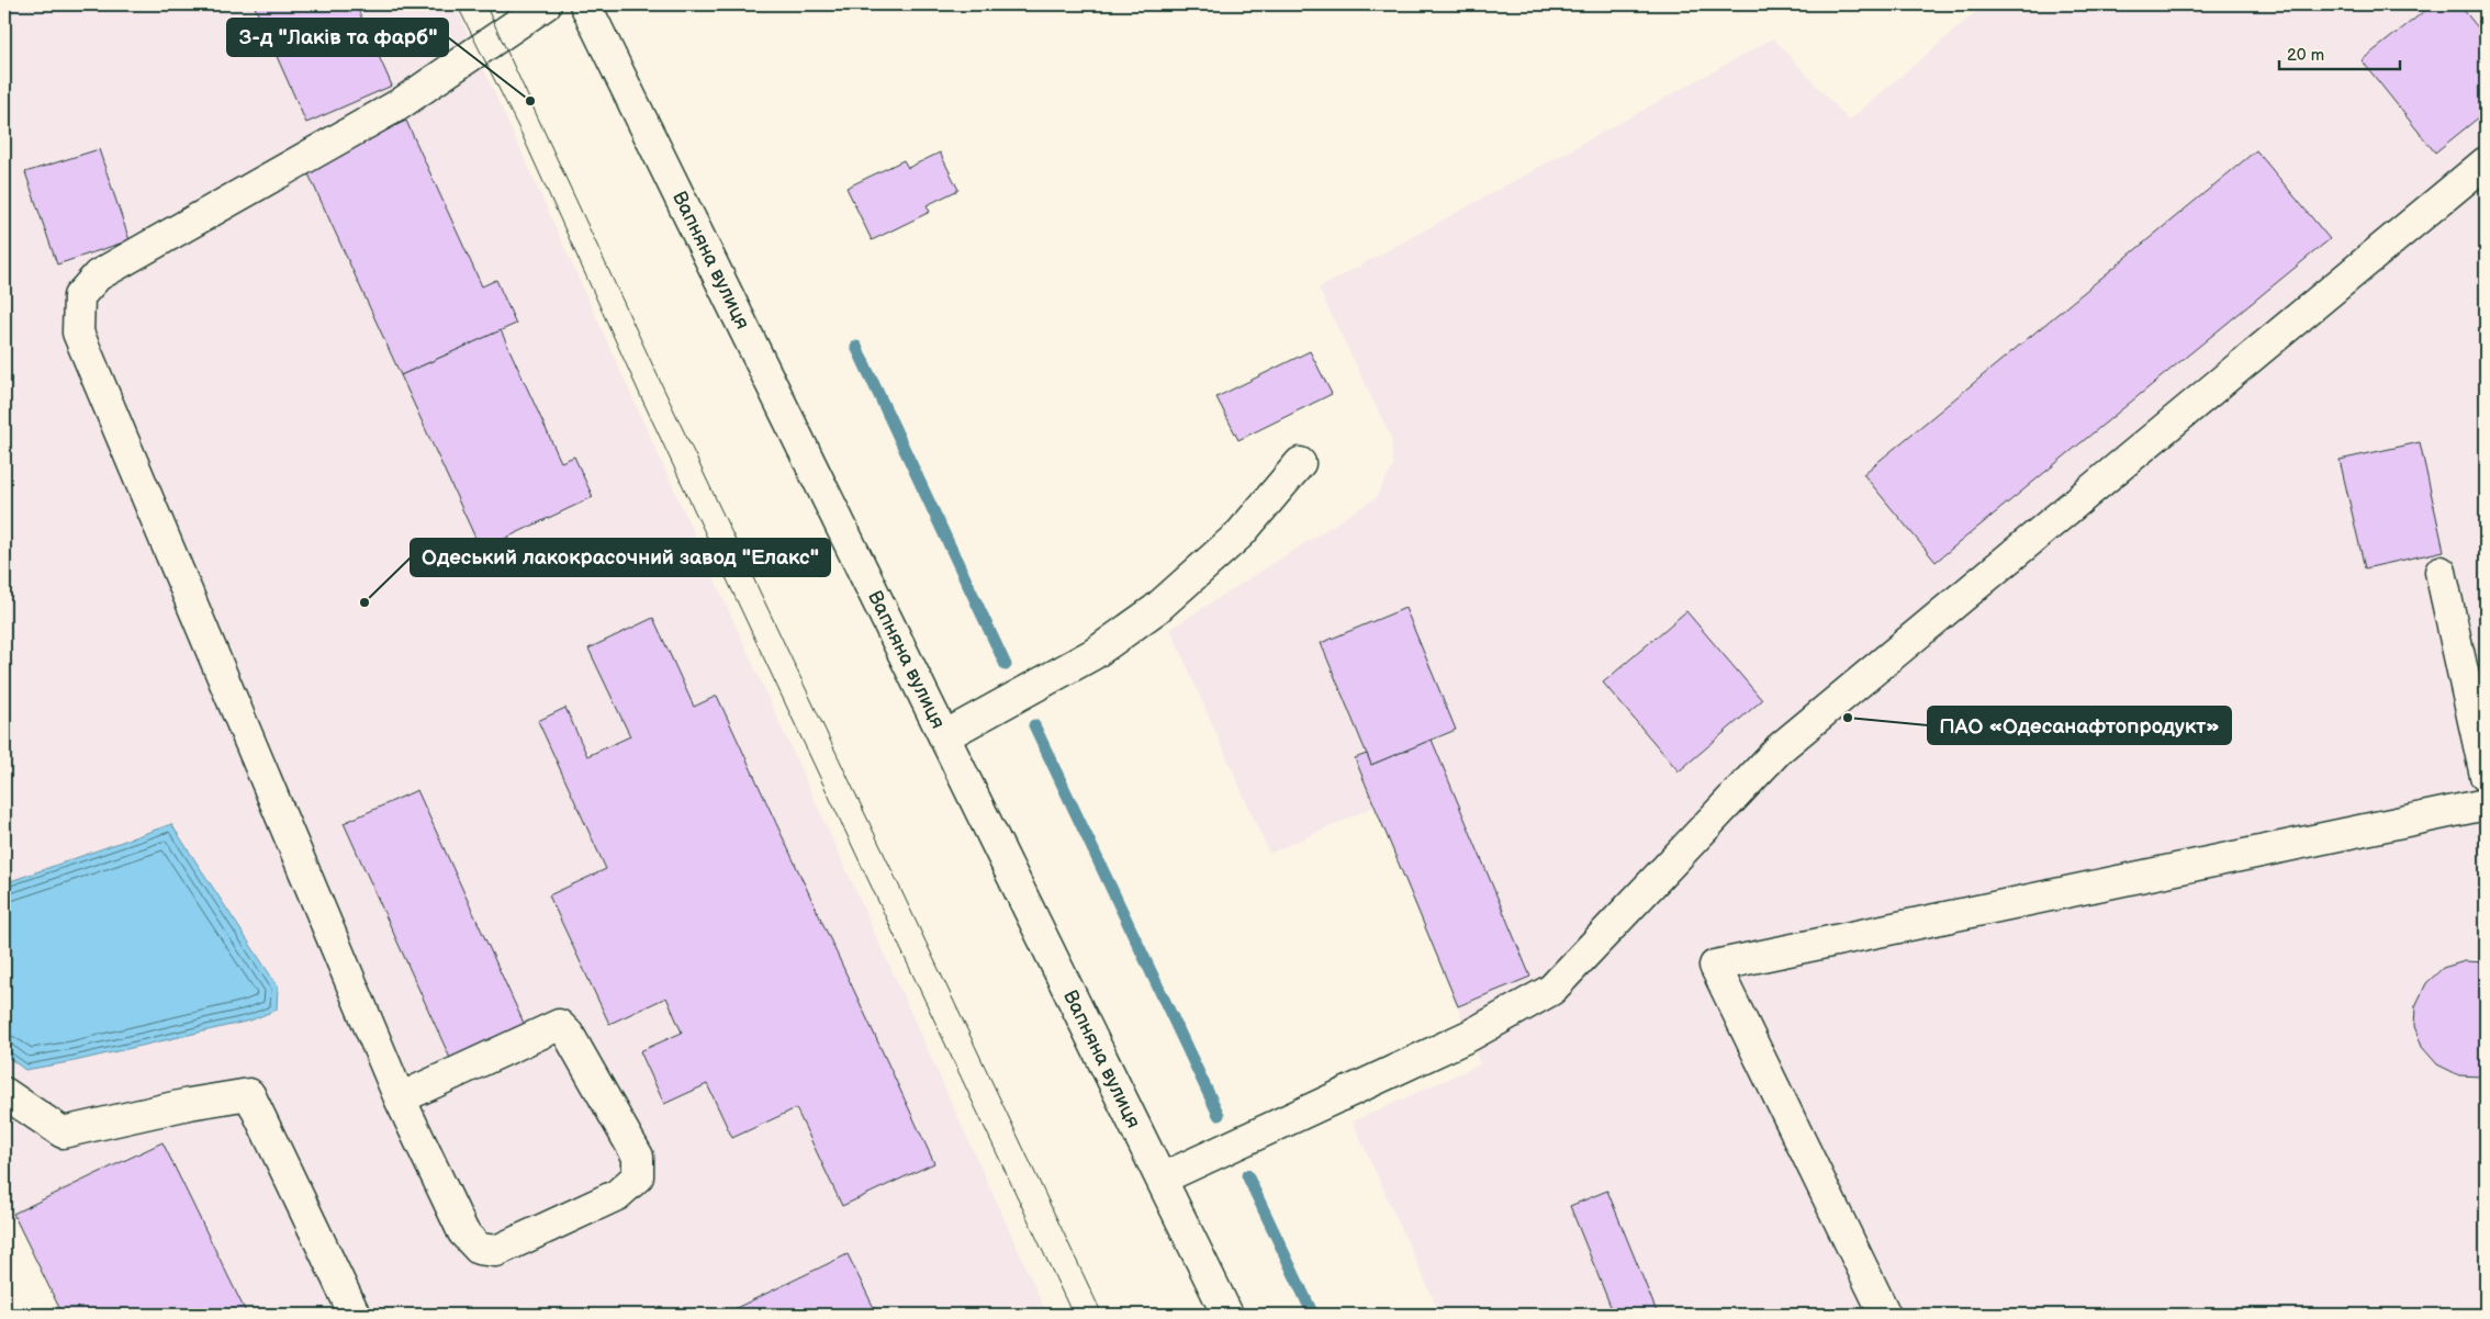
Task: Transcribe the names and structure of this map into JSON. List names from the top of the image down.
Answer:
{
  "streets": {
    "street": ["Вапняна вулиця"]
  },
  "places": ["З-д \"Лаків та фарб\"", "Одеський лакокрасочний завод \"Елакс\"", "ПАО «Одесанафтопродукт»"],
  "scale_bar": "20 m"
}
